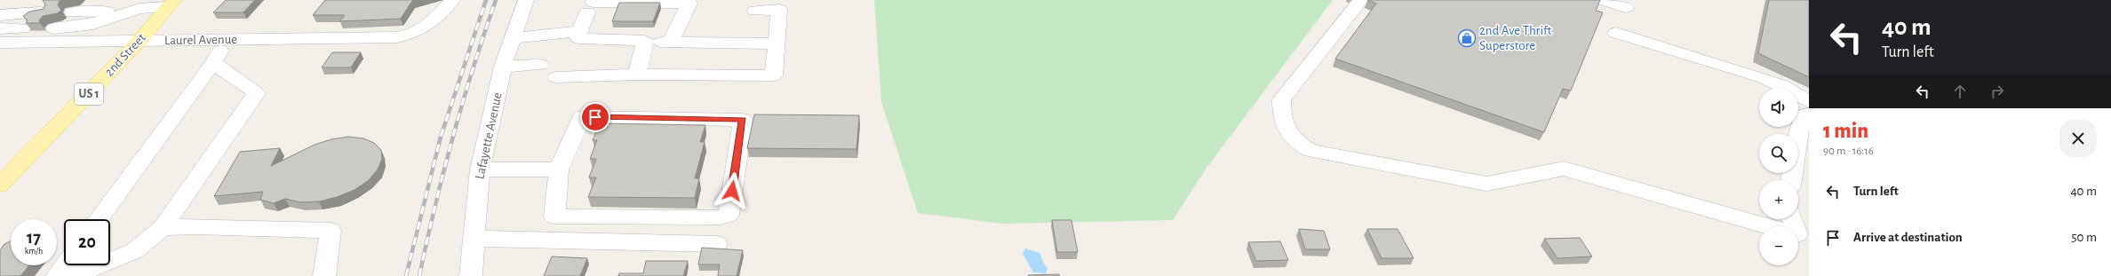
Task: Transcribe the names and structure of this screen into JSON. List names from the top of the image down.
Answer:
{
  "streets": {
    "main road": ["2nd Street", "US 1"],
    "street": ["Laurel Avenue", "Lafayette Avenue"]
  },
  "crossings": [
    ["Laurel Avenue", "2nd Street"]
  ],
  "places": {
    "shop": ["2nd Ave Thrift Superstore"]
  },
  "page": {
    "turn": ["40 m", "Turn left"],
    "map_buttons": ["+", "−"],
    "heading": ["1 min", "90 m · 16:16"],
    "list": [
      {
        "name": "Turn left",
        "value": "40 m"
      },
      {
        "name": "Arrive at destination",
        "value": "50 m"
      }
    ],
    "speed": "17 km/h",
    "limit": "20"
  }
}
